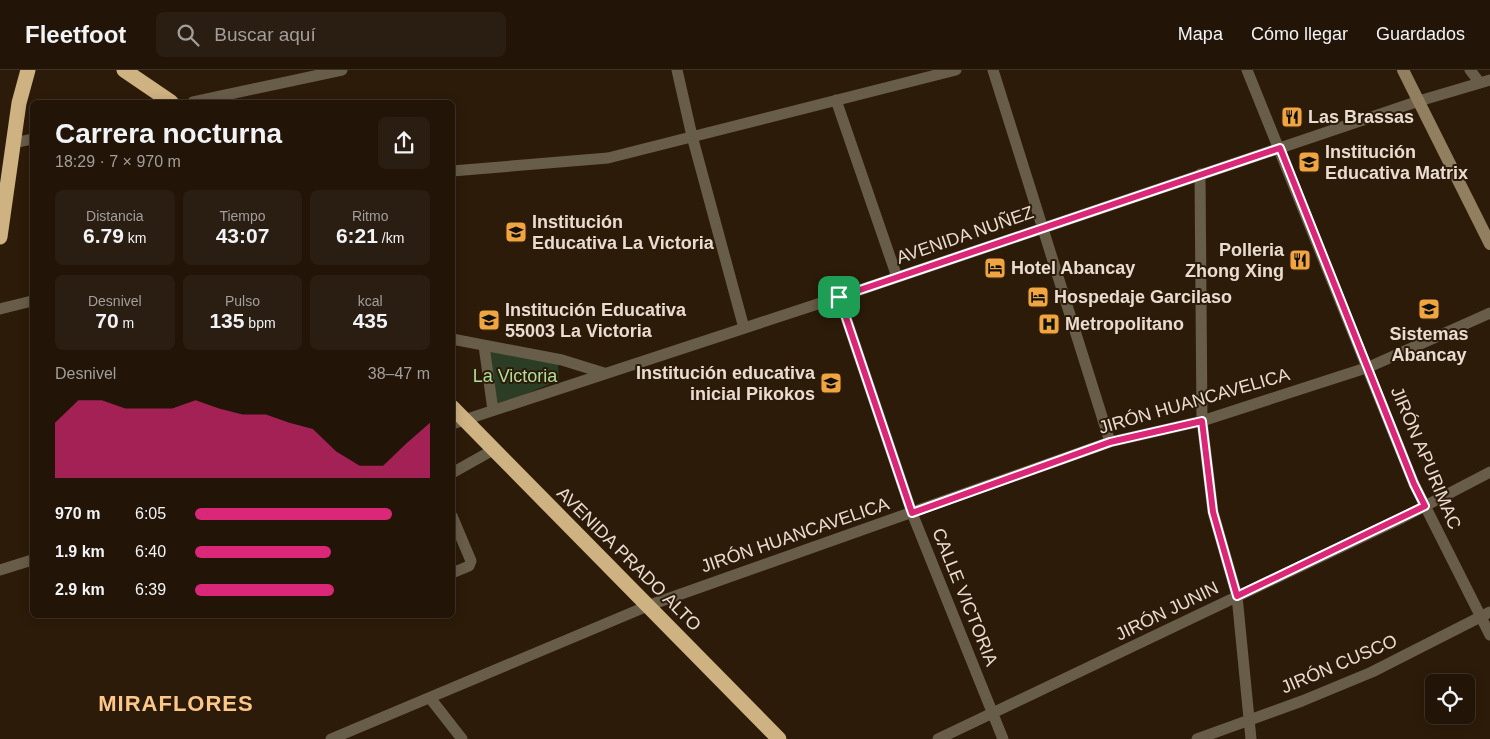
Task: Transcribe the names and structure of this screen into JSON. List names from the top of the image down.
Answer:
{
  "streets": {
    "highway": ["AVENIDA PRADO ALTO"],
    "street": [
      "AVENIDA NUÑEZ",
      "JIRÓN HUANCAVELICA",
      "JIRÓN APURIMAC",
      "CALLE VICTORIA",
      "JIRÓN JUNIN",
      "JIRÓN CUSCO"
    ]
  },
  "crossings": [
    ["AVENIDA NUÑEZ", "JIRÓN APURIMAC"],
    ["AVENIDA NUÑEZ", "AVENIDA PRADO ALTO"],
    ["AVENIDA NUÑEZ", "CALLE VICTORIA"],
    ["JIRÓN HUANCAVELICA", "JIRÓN APURIMAC"],
    ["JIRÓN HUANCAVELICA", "AVENIDA PRADO ALTO"],
    ["JIRÓN HUANCAVELICA", "CALLE VICTORIA"],
    ["JIRÓN APURIMAC", "JIRÓN JUNIN"],
    ["JIRÓN APURIMAC", "JIRÓN CUSCO"],
    ["CALLE VICTORIA", "JIRÓN JUNIN"]
  ],
  "districts": ["MIRAFLORES"],
  "parks": ["La Victoria"],
  "places": {
    "restaurant": ["Las Brassas", "Polleria Zhong Xing"],
    "school or university": [
      "Institución Educativa Matrix",
      "Institución Educativa La Victoria",
      "Sistemas Abancay",
      "Institución Educativa 55003 La Victoria",
      "Institución educativa inicial Pikokos"
    ],
    "hotel": ["Hotel Abancay", "Hospedaje Garcilaso"],
    "hospital": ["Metropolitano"]
  },
  "page": {
    "header": "Fleetfoot",
    "search": "Buscar aquí",
    "nav": ["Mapa", "Cómo llegar", "Guardados"],
    "heading": ["Carrera nocturna", "18:29 · 7 × 970 m"],
    "stats": [
      ["Distancia", "6.79 km"],
      ["Tiempo", "43:07"],
      ["Ritmo", "6:21 /km"],
      ["Desnivel", "70 m"],
      ["Pulso", "135 bpm"],
      ["kcal", "435"]
    ],
    "chart": ["Desnivel", "38–47 m"],
    "list": [
      {
        "name": "970 m",
        "note": "6:05"
      },
      {
        "name": "1.9 km",
        "note": "6:40"
      },
      {
        "name": "2.9 km",
        "note": "6:39"
      }
    ]
  }
}
